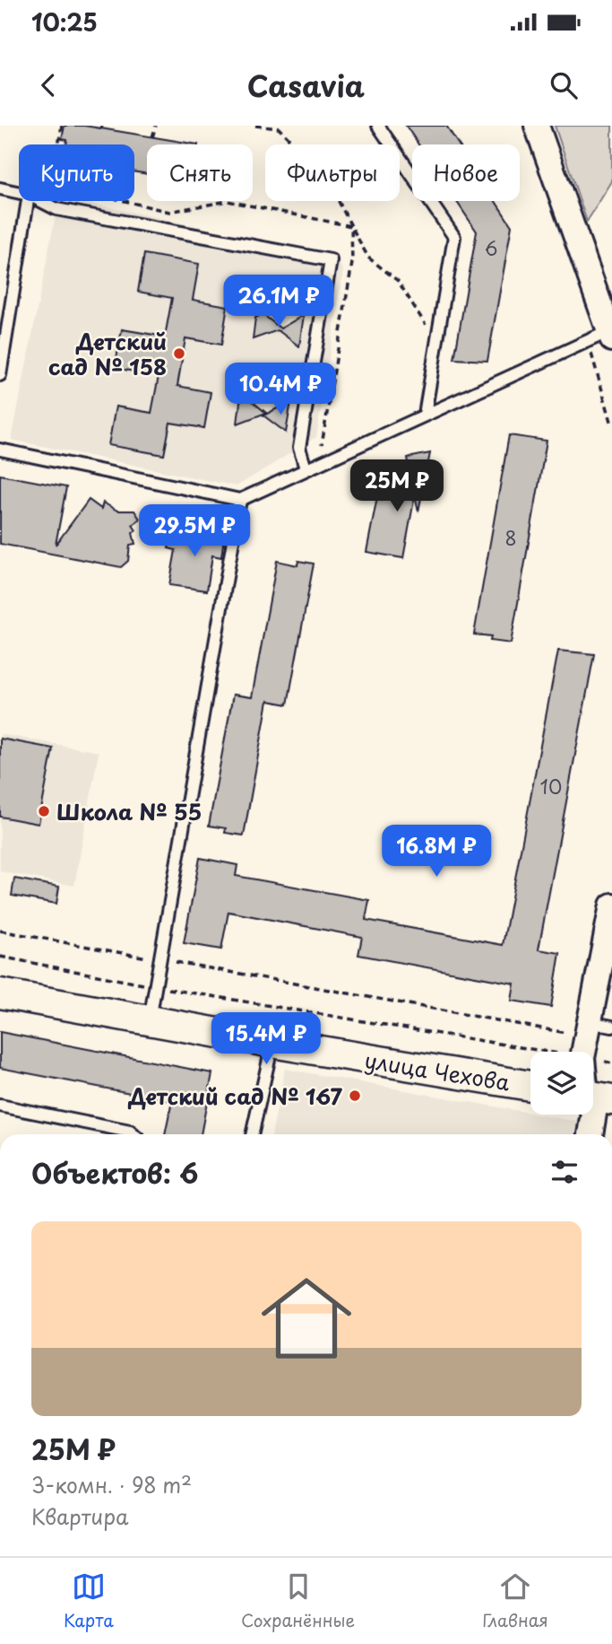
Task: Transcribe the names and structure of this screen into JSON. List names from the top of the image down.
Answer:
{
  "streets": {
    "street": ["улица Чехова"]
  },
  "places": ["Детский сад № 158", "Школа № 55", "Детский сад № 167"],
  "house_numbers": ["6", "8", "10"],
  "page": {
    "status": "10:25",
    "header": "Casavia",
    "chip": [
      "Купить",
      "Снять",
      "Фильтры",
      "Новое"
    ],
    "price": [
      "26.1M ₽",
      "10.4M ₽",
      "25M ₽",
      "29.5M ₽",
      "16.8M ₽",
      "15.4M ₽"
    ],
    "heading": "Объектов: 6",
    "list": [
      {
        "name": "25M ₽",
        "note": "3-комн. · 98 m² · Квартира"
      }
    ],
    "tabs": ["Карта", "Сохранённые", "Главная"]
  }
}
